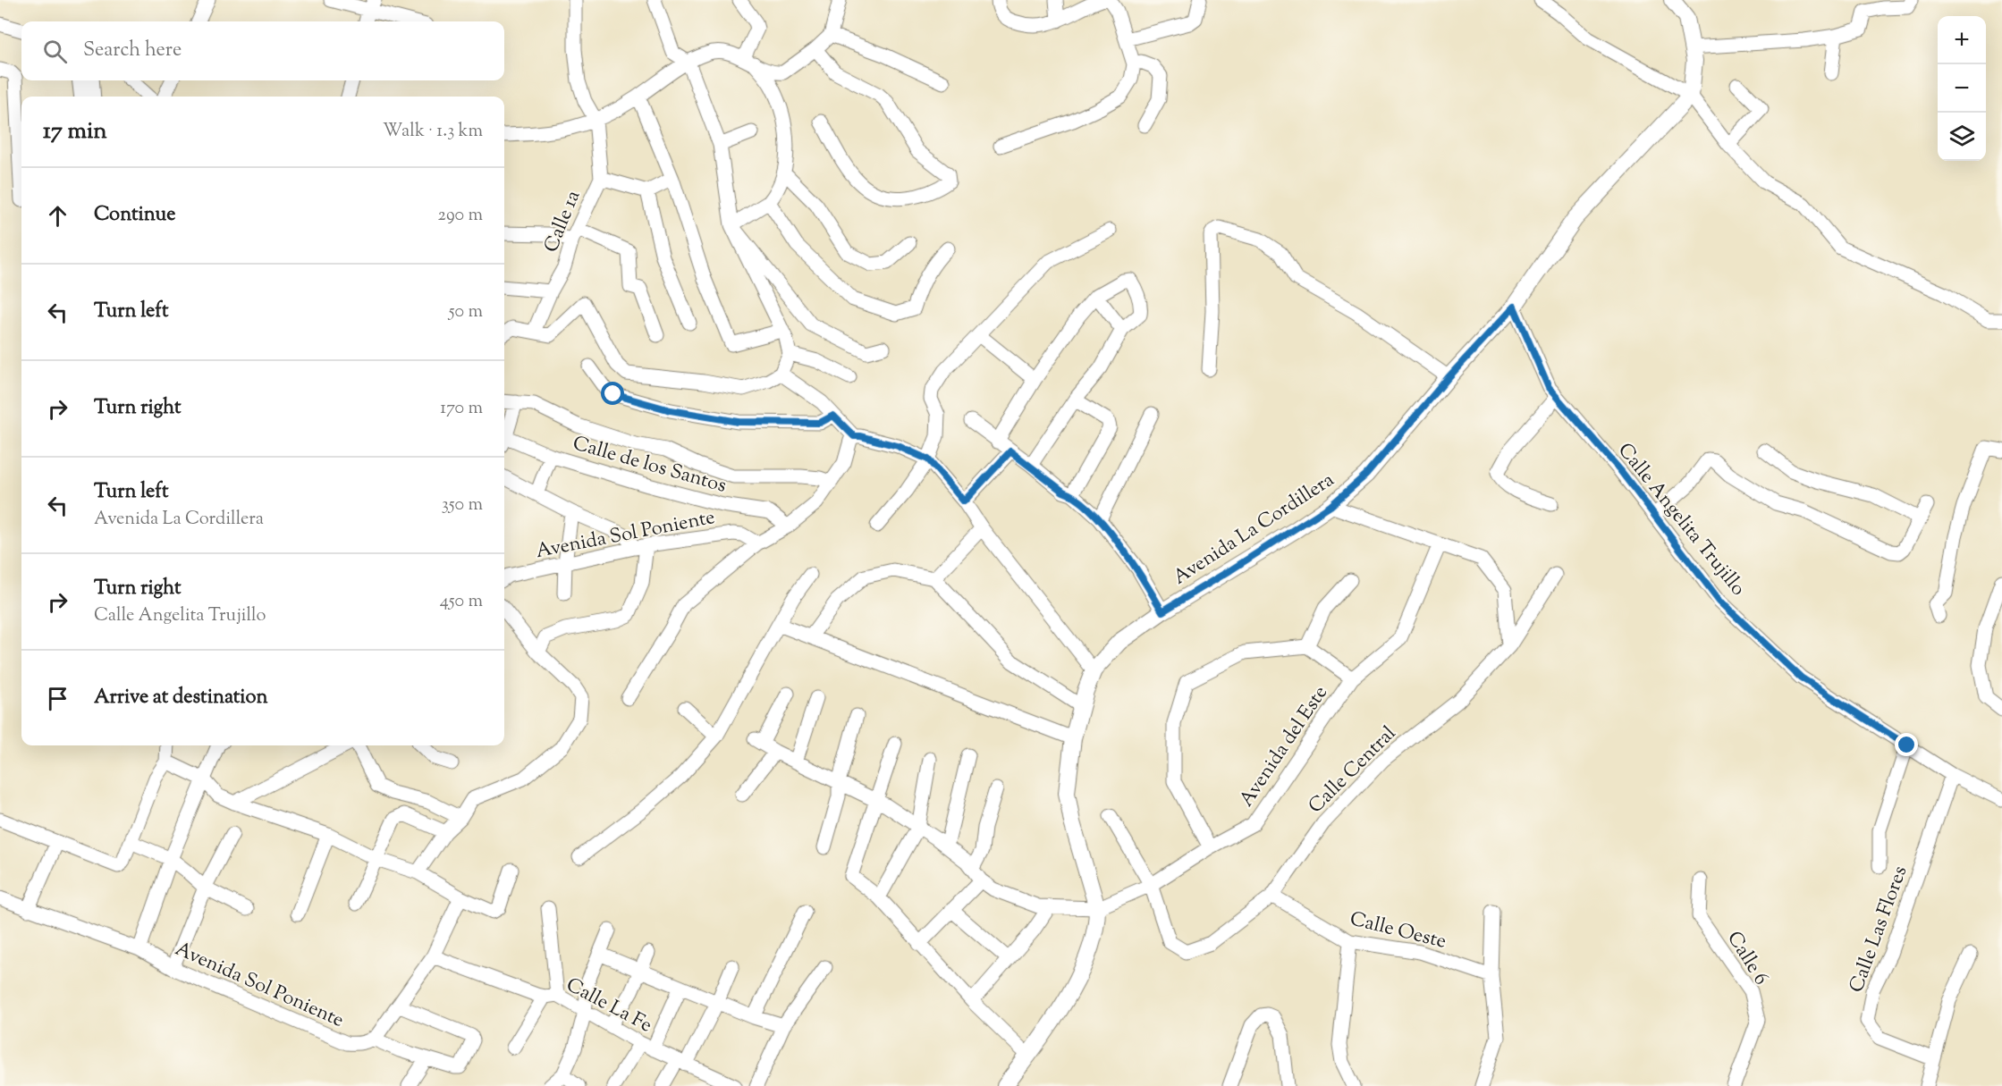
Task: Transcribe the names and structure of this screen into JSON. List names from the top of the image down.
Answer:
{
  "streets": {
    "main road": ["Avenida La Cordillera"],
    "street": [
      "Calle 1a",
      "Calle de los Santos",
      "Calle Angelita Trujillo",
      "Avenida Sol Poniente",
      "Avenida del Este",
      "Calle Central",
      "Calle Oeste",
      "Calle Las Flores",
      "Calle 6",
      "Calle La Fe"
    ]
  },
  "crossings": [
    ["Calle Angelita Trujillo", "Avenida La Cordillera"],
    ["Calle Angelita Trujillo", "Calle Las Flores"],
    ["Avenida La Cordillera", "Avenida del Este"],
    ["Avenida del Este", "Calle Central"],
    ["Calle Central", "Calle Oeste"]
  ],
  "page": {
    "map_buttons": ["+", "−"],
    "search": "Search here",
    "heading": ["17 min", "Walk · 1.3 km"],
    "list": [
      ["Continue", "290 m"],
      ["Turn left", "50 m"],
      ["Turn right", "170 m"],
      ["Turn left", "Avenida La Cordillera", "350 m"],
      ["Turn right", "Calle Angelita Trujillo", "450 m"],
      "Arrive at destination"
    ]
  }
}
